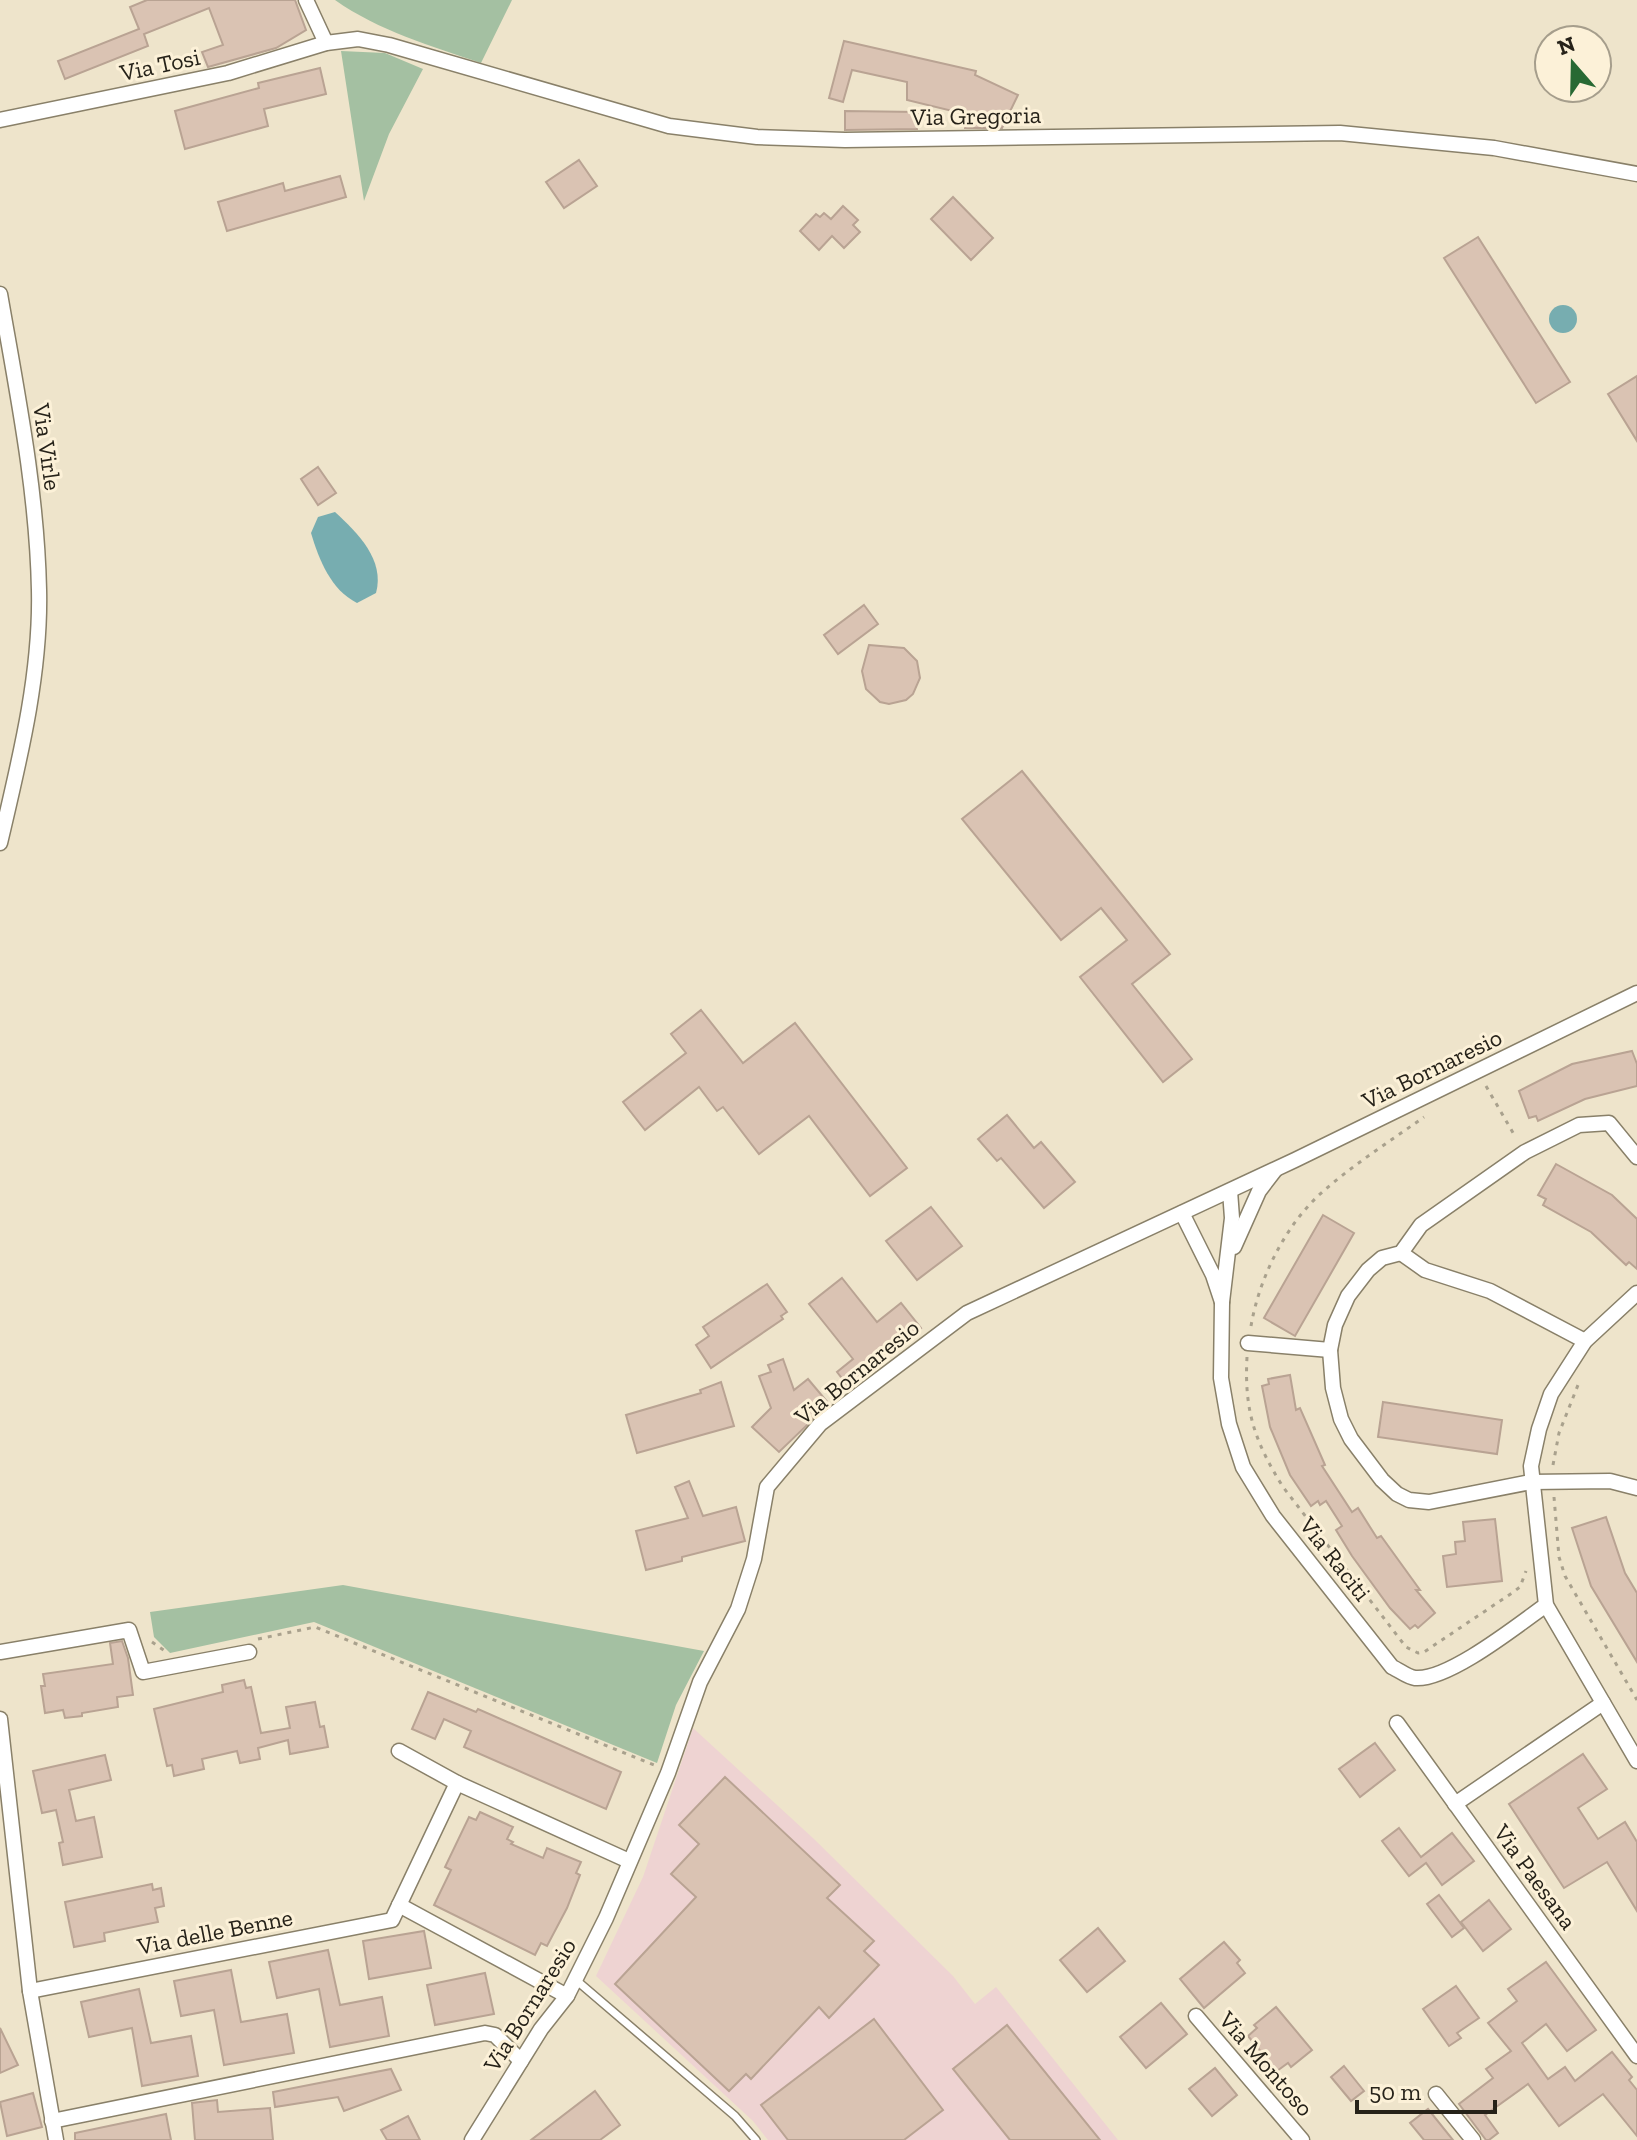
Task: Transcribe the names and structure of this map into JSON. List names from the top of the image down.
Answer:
{
  "streets": {
    "street": [
      "Via Tosi",
      "Via Gregoria",
      "Via Virle",
      "Via Bornaresio",
      "Via Raciti",
      "Via Paesana",
      "Via delle Benne",
      "Via Montoso"
    ]
  },
  "crossings": [
    ["Via Tosi", "Via Gregoria"],
    ["Via Bornaresio", "Via Raciti"]
  ],
  "scale_bar": "50 m",
  "north": "top"
}
